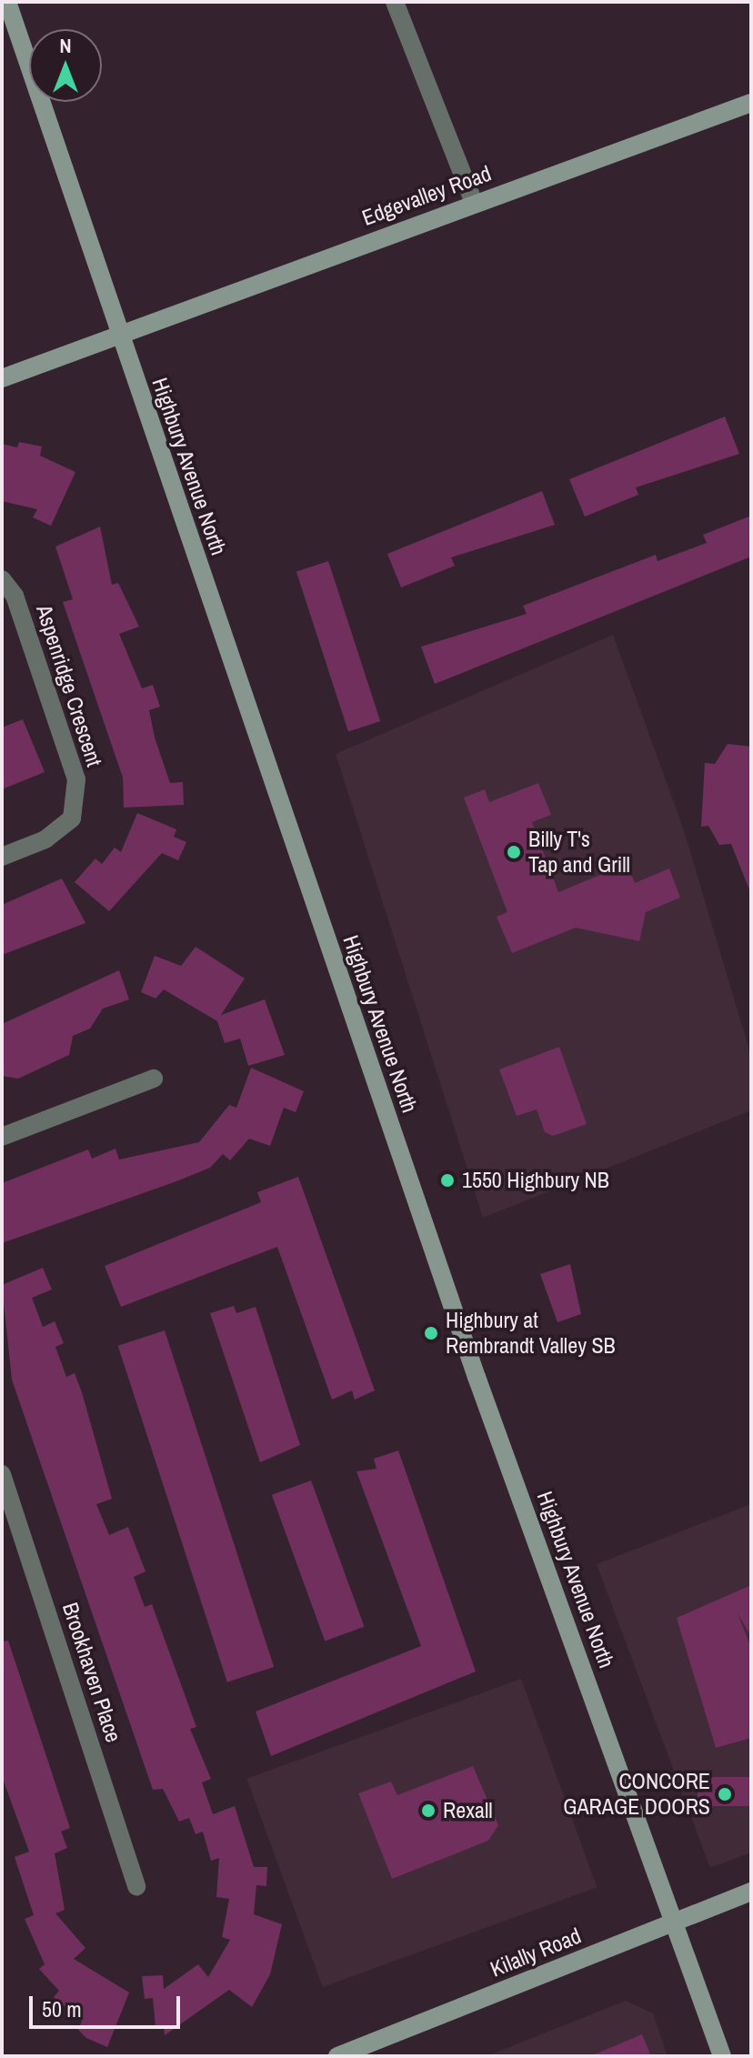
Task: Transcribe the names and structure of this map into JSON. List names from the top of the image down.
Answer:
{
  "streets": {
    "main road": ["Edgevalley Road", "Highbury Avenue North", "Kilally Road"],
    "street": ["Aspenridge Crescent", "Brookhaven Place"]
  },
  "crossings": [
    ["Edgevalley Road", "Highbury Avenue North"],
    ["Highbury Avenue North", "Kilally Road"]
  ],
  "places": [
    "Billy T's Tap and Grill",
    "1550 Highbury NB",
    "Highbury at Rembrandt Valley SB",
    "CONCORE GARAGE DOORS",
    "Rexall"
  ],
  "scale_bar": "50 m",
  "north": "top"
}
